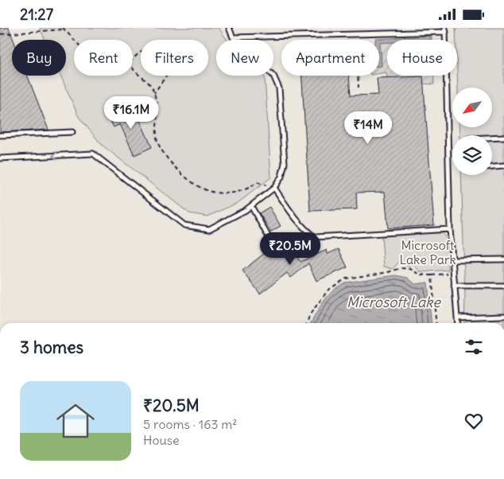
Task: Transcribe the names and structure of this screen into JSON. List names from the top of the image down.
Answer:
{
  "water": ["Microsoft Lake"],
  "parks": ["Microsoft Lake Park"],
  "north": "bottom left",
  "page": {
    "status": "21:27",
    "chip": [
      "Buy",
      "Rent",
      "Filters",
      "New",
      "Apartment",
      "House"
    ],
    "price": ["₹16.1M", "₹14M", "₹20.5M"],
    "heading": "3 homes",
    "list": [
      {
        "name": "₹20.5M",
        "note": "5 rooms · 163 m² · House"
      }
    ]
  }
}
